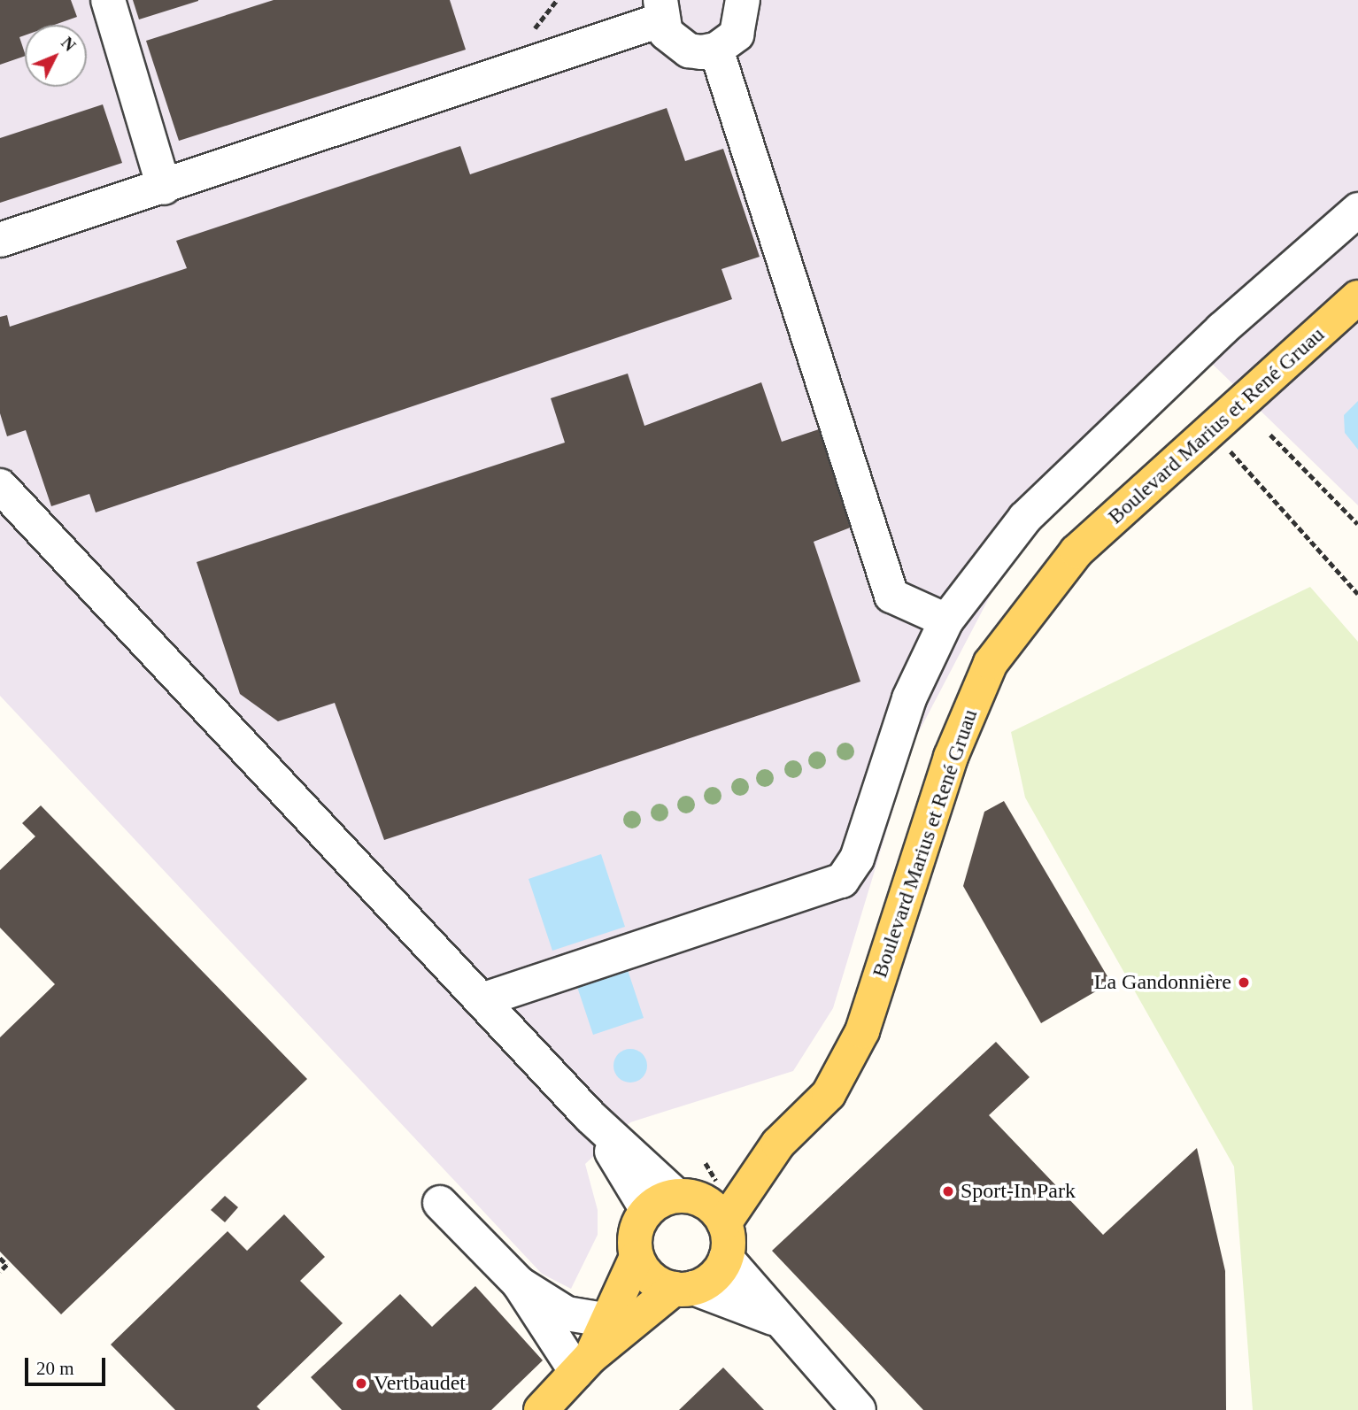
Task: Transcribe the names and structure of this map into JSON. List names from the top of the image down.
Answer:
{
  "streets": {
    "main road": ["Boulevard Marius et René Gruau"]
  },
  "places": ["La Gandonnière", "Sport-In Park", "Vertbaudet"],
  "scale_bar": "20 m",
  "north": "top right"
}
